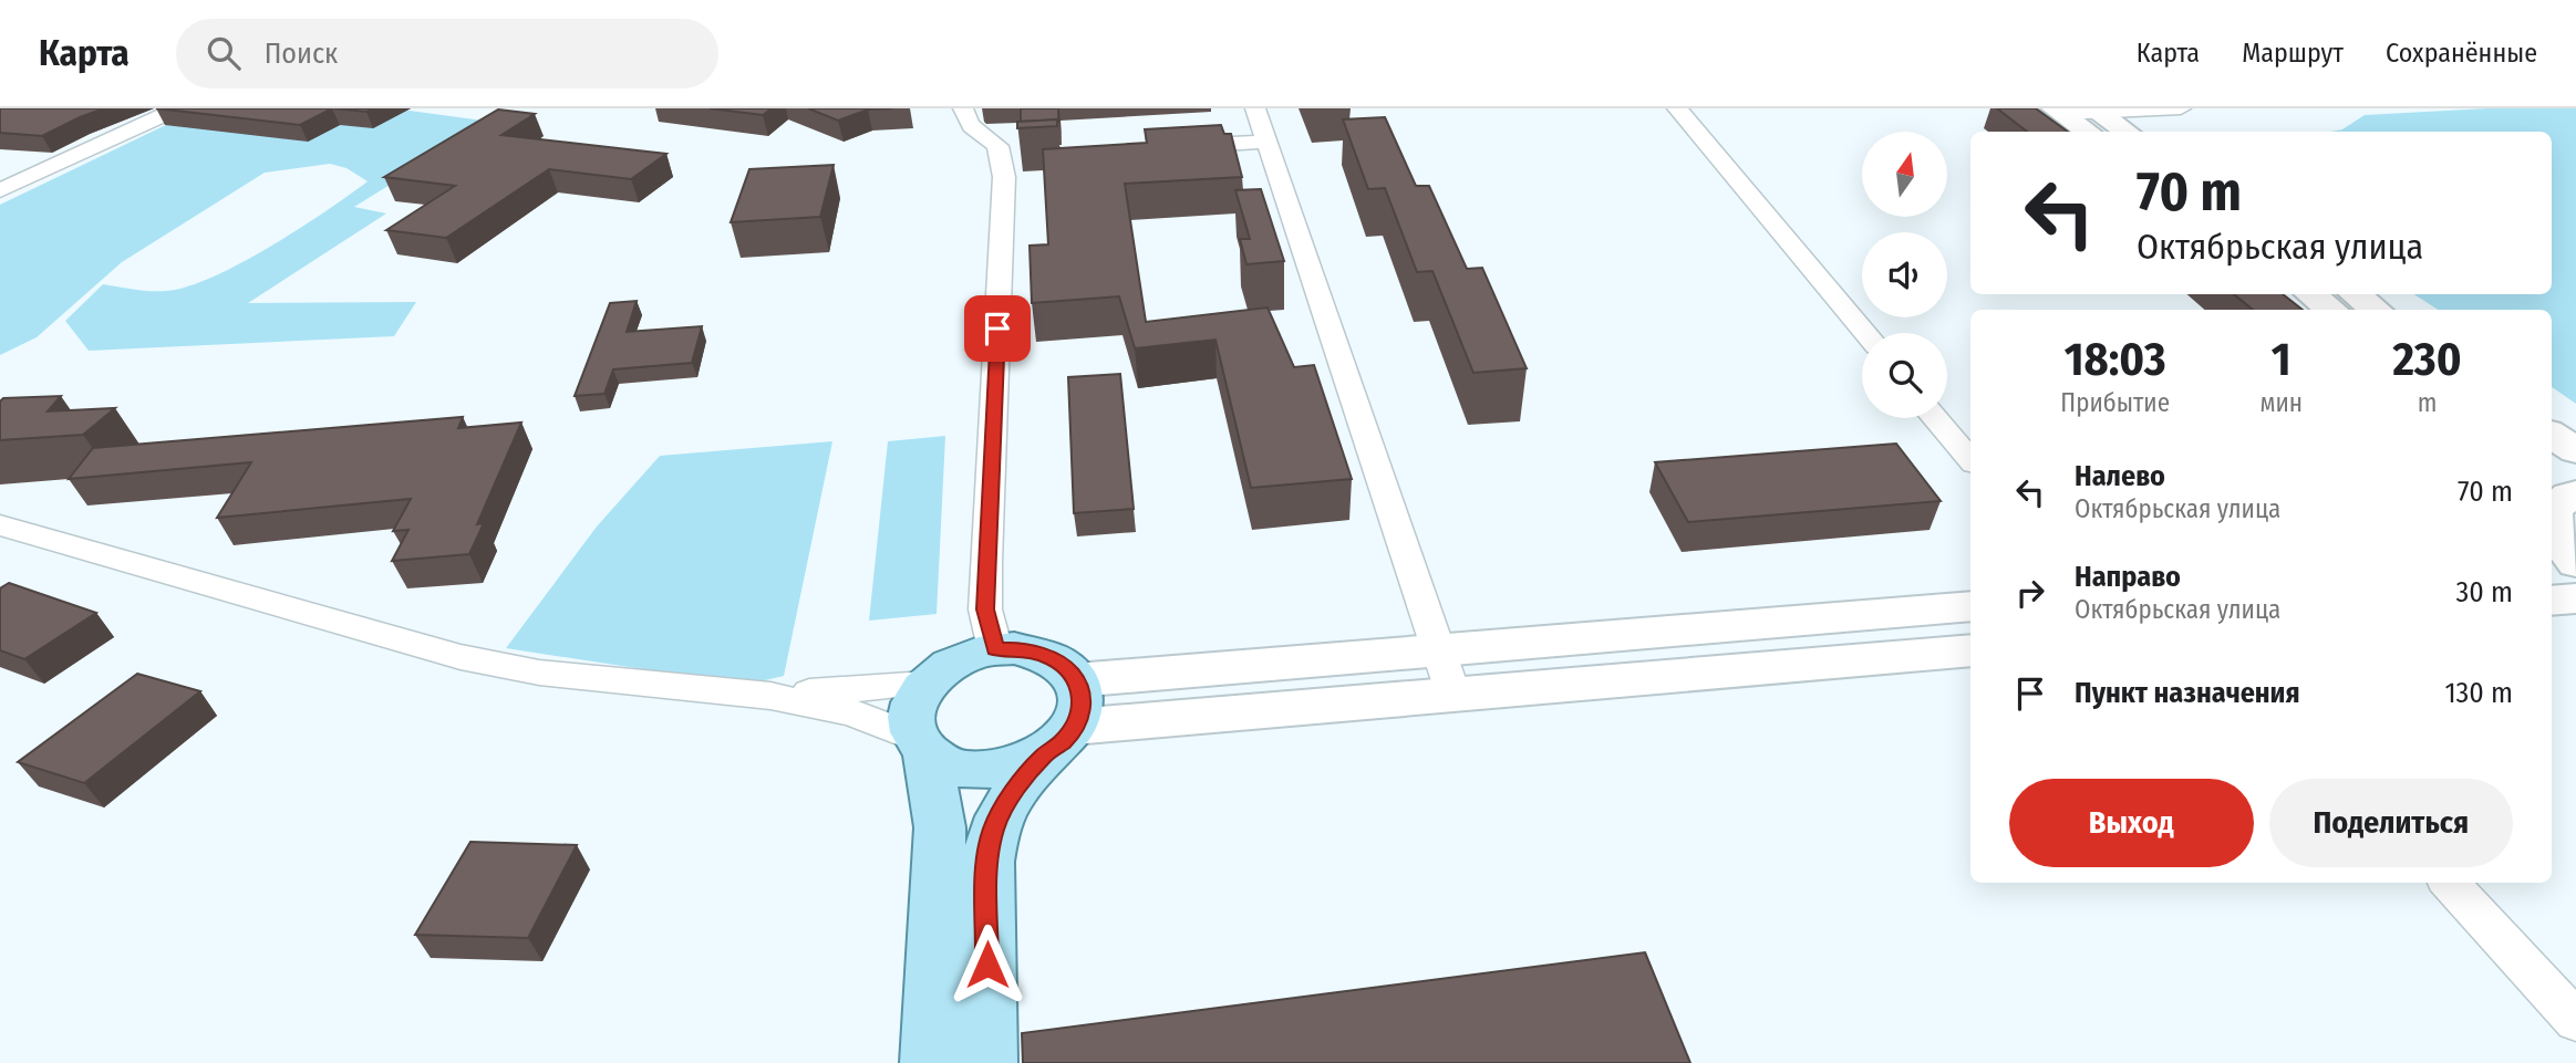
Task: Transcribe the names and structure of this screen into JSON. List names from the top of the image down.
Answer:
{
  "north": "top",
  "page": {
    "header": "Карта",
    "search": "Поиск",
    "nav": ["Карта", "Маршрут", "Сохранённые"],
    "turn": ["70 m", "Октябрьская улица"],
    "eta": [
      "18:03",
      "Прибытие",
      "1",
      "мин",
      "230",
      "m"
    ],
    "list": [
      {
        "name": "Налево",
        "note": "Октябрьская улица",
        "value": "70 m"
      },
      {
        "name": "Направо",
        "note": "Октябрьская улица",
        "value": "30 m"
      },
      {
        "name": "Пункт назначения",
        "value": "130 m"
      }
    ],
    "buttons": ["Выход", "Поделиться"]
  }
}
